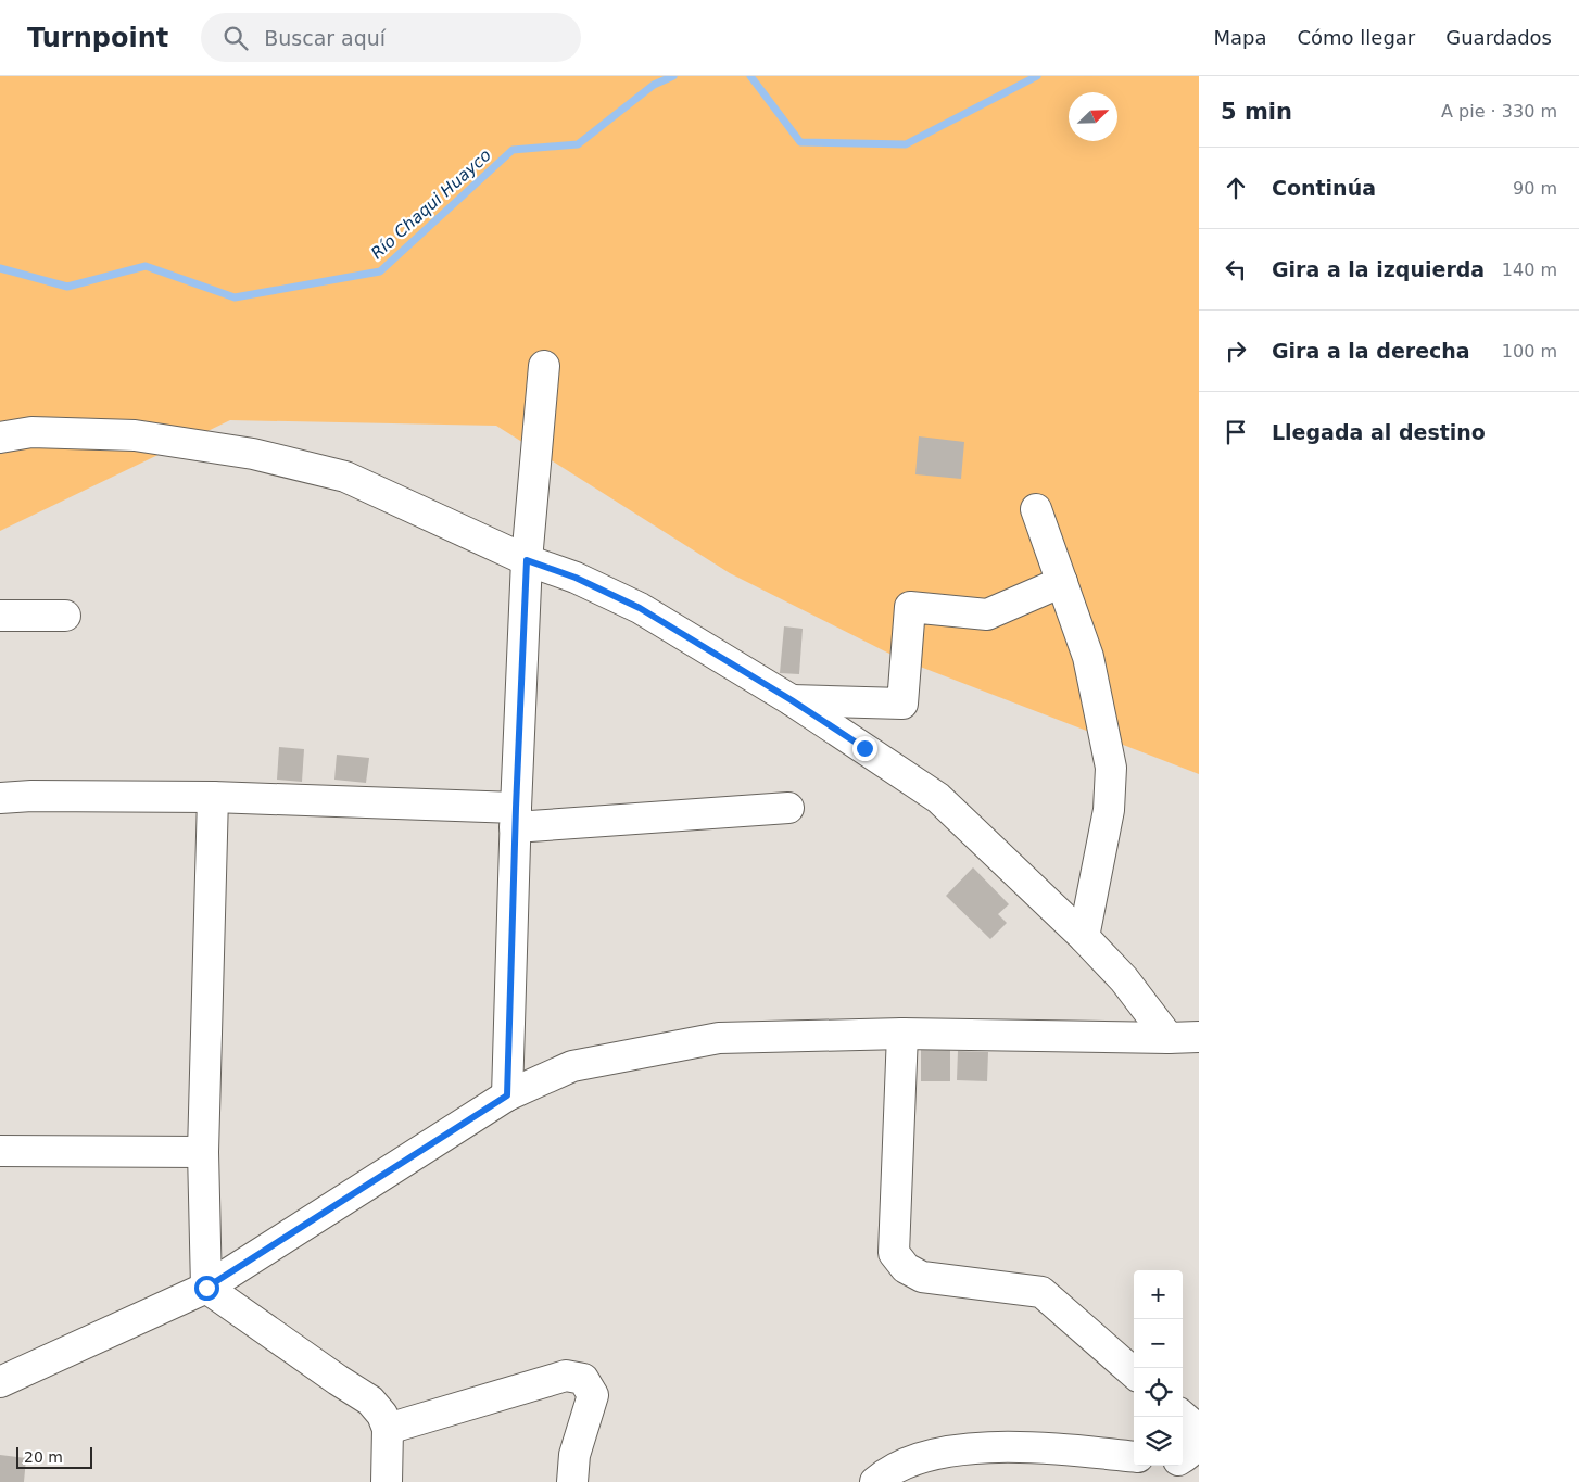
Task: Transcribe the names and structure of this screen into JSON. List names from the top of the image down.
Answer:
{
  "water": ["Río Chaqui Huayco"],
  "scale_bar": "20 m",
  "north": "top right",
  "page": {
    "header": "Turnpoint",
    "search": "Buscar aquí",
    "nav": ["Mapa", "Cómo llegar", "Guardados"],
    "heading": ["5 min", "A pie · 330 m"],
    "list": [
      ["Continúa", "90 m"],
      ["Gira a la izquierda", "140 m"],
      ["Gira a la derecha", "100 m"],
      "Llegada al destino"
    ],
    "map_buttons": ["+", "−"],
    "scale": "20 m"
  }
}
